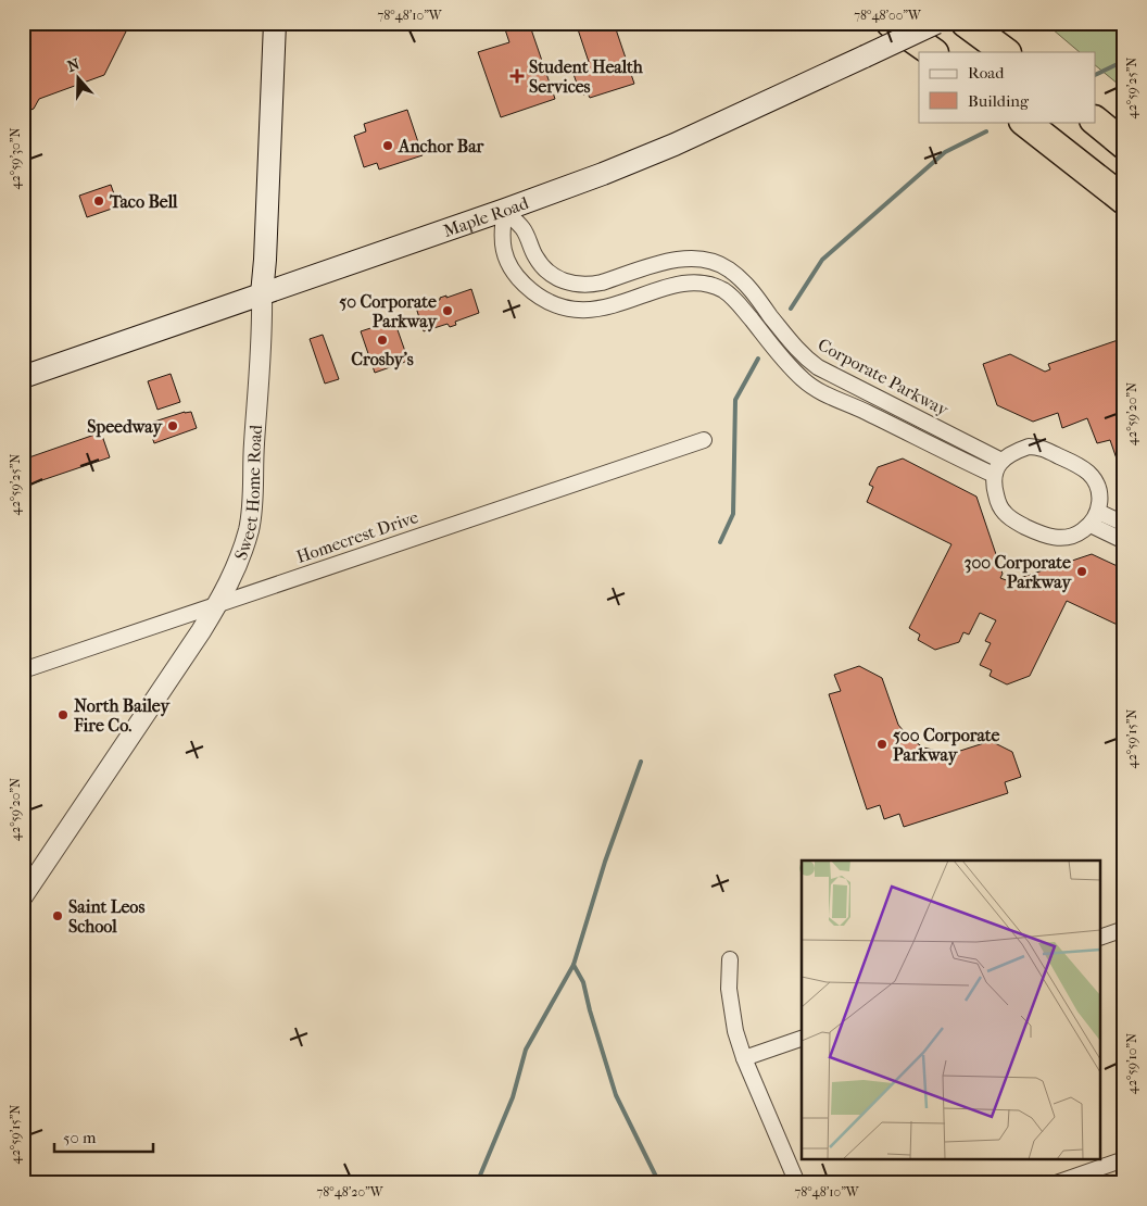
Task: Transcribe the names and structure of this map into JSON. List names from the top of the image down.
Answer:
{
  "streets": {
    "main road": ["Maple Road", "Sweet Home Road"],
    "street": ["Corporate Parkway", "Homecrest Drive"]
  },
  "crossings": [
    ["Maple Road", "Corporate Parkway"],
    ["Maple Road", "Sweet Home Road"],
    ["Sweet Home Road", "Homecrest Drive"]
  ],
  "places": {
    "health": ["Student Health Services"],
    "other": [
      "Anchor Bar",
      "Taco Bell",
      "50 Corporate Parkway",
      "Crosby's",
      "Speedway",
      "300 Corporate Parkway",
      "North Bailey Fire Co.",
      "500 Corporate Parkway",
      "Saint Leos School"
    ]
  },
  "legend": ["Road", "Building"],
  "scale_bar": "50 m",
  "north": "top",
  "coordinates": [
    "78°48'10\"W",
    "78°48'00\"W",
    "42°59'25\"N",
    "42°59'30\"N",
    "42°59'20\"N",
    "42°59'15\"N",
    "42°59'10\"N",
    "78°48'20\"W"
  ]
}
